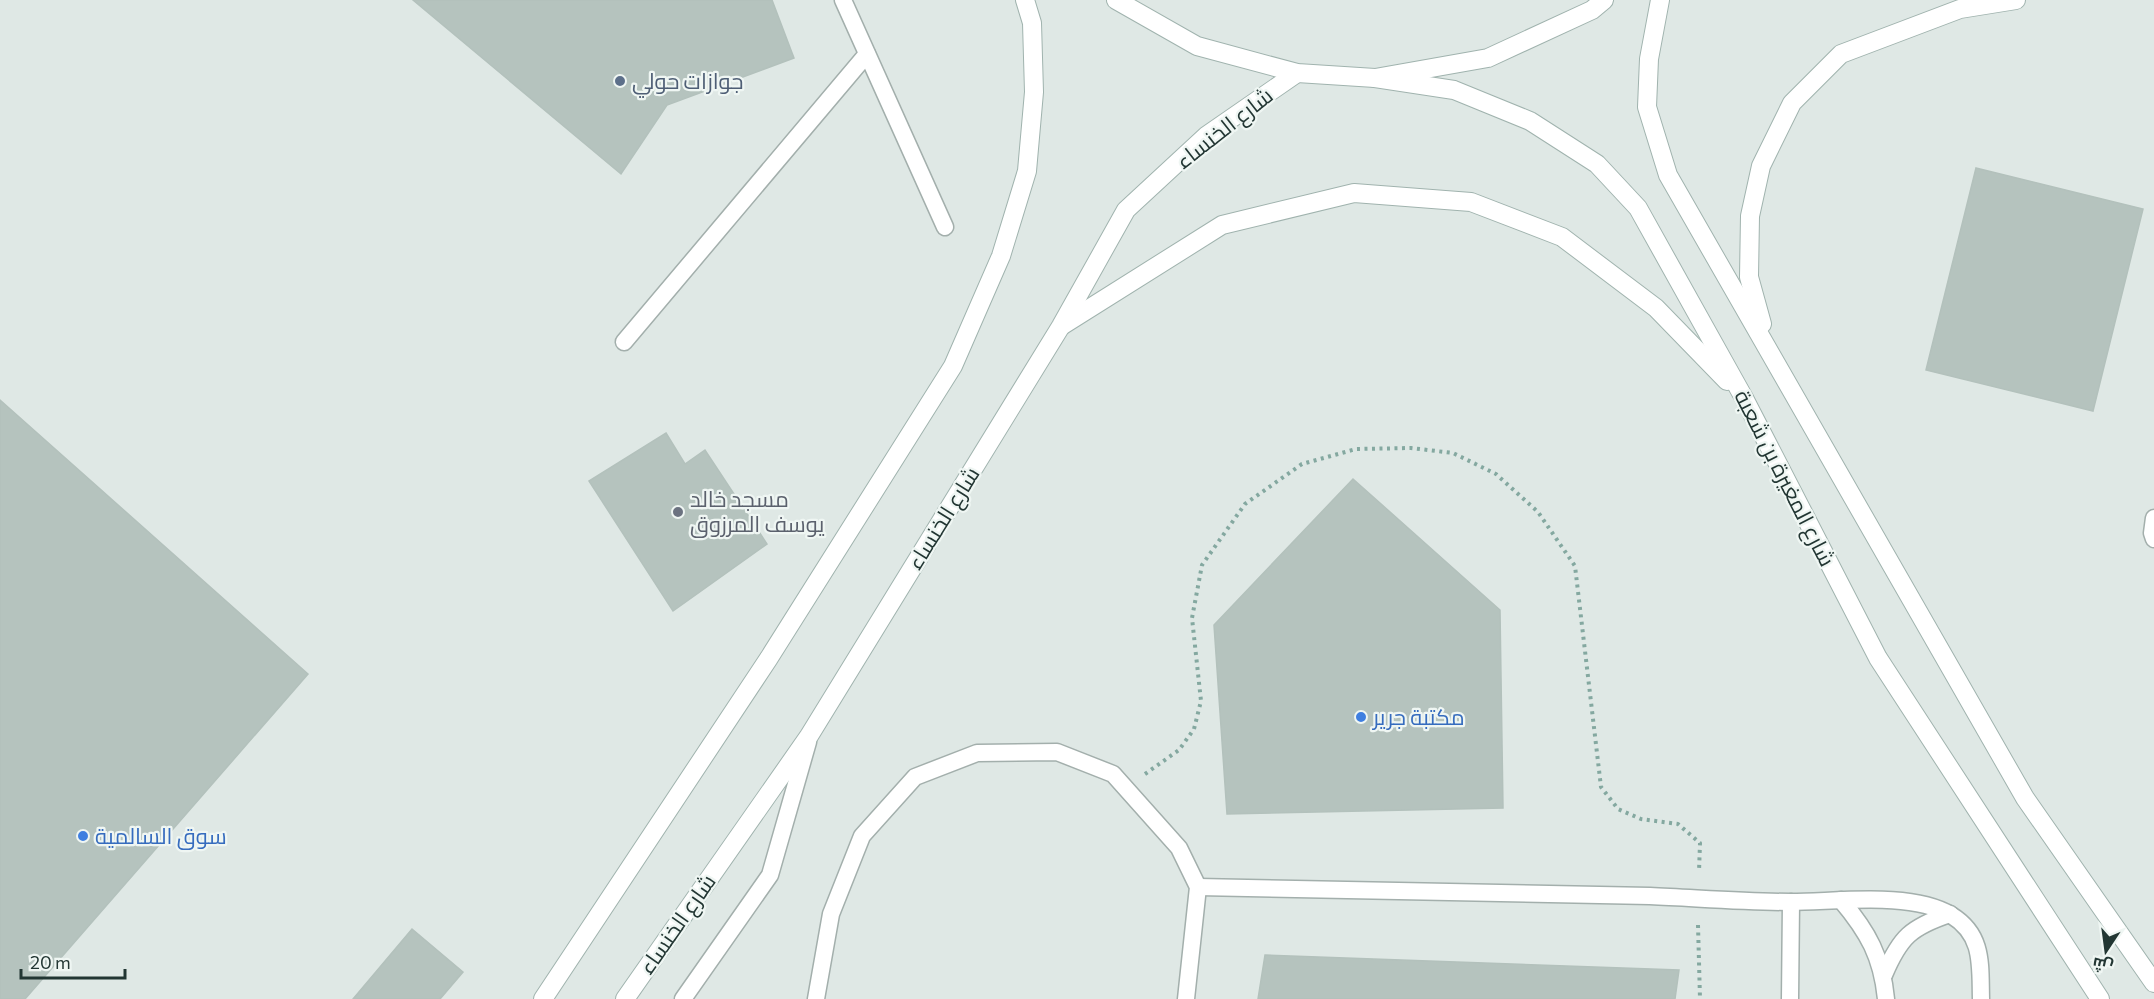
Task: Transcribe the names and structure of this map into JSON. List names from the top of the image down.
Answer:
{
  "streets": {
    "main road": ["شارع الخنساء", "شارع المغيرة بن شعبة"]
  },
  "places": [
    "جوازات حولي",
    "مسجد خالد يوسف المرزوق",
    "مكتبة جرير",
    "سوق السالمية"
  ],
  "scale_bar": "20 m",
  "north": "bottom"
}
